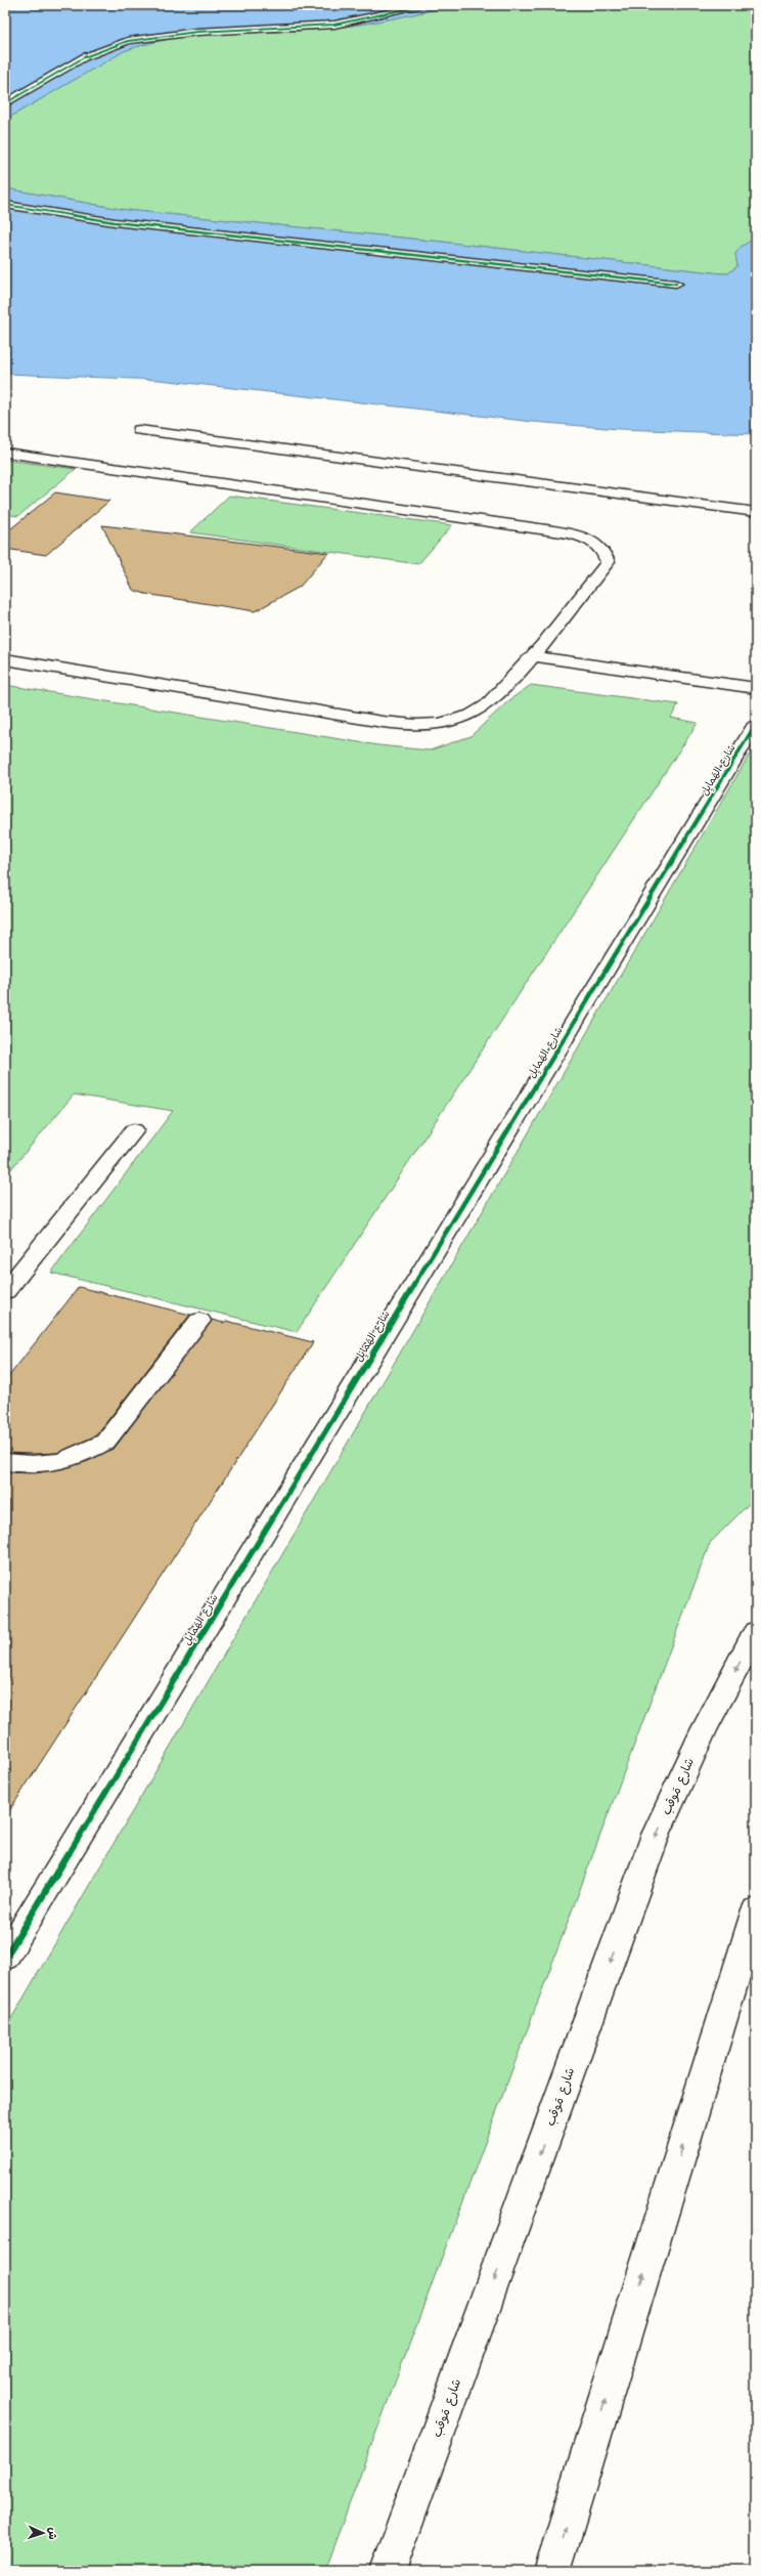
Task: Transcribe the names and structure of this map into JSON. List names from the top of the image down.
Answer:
{
  "streets": {
    "street": ["شارع الهَمايِل", "شارع مَوقب"]
  },
  "north": "right"
}
